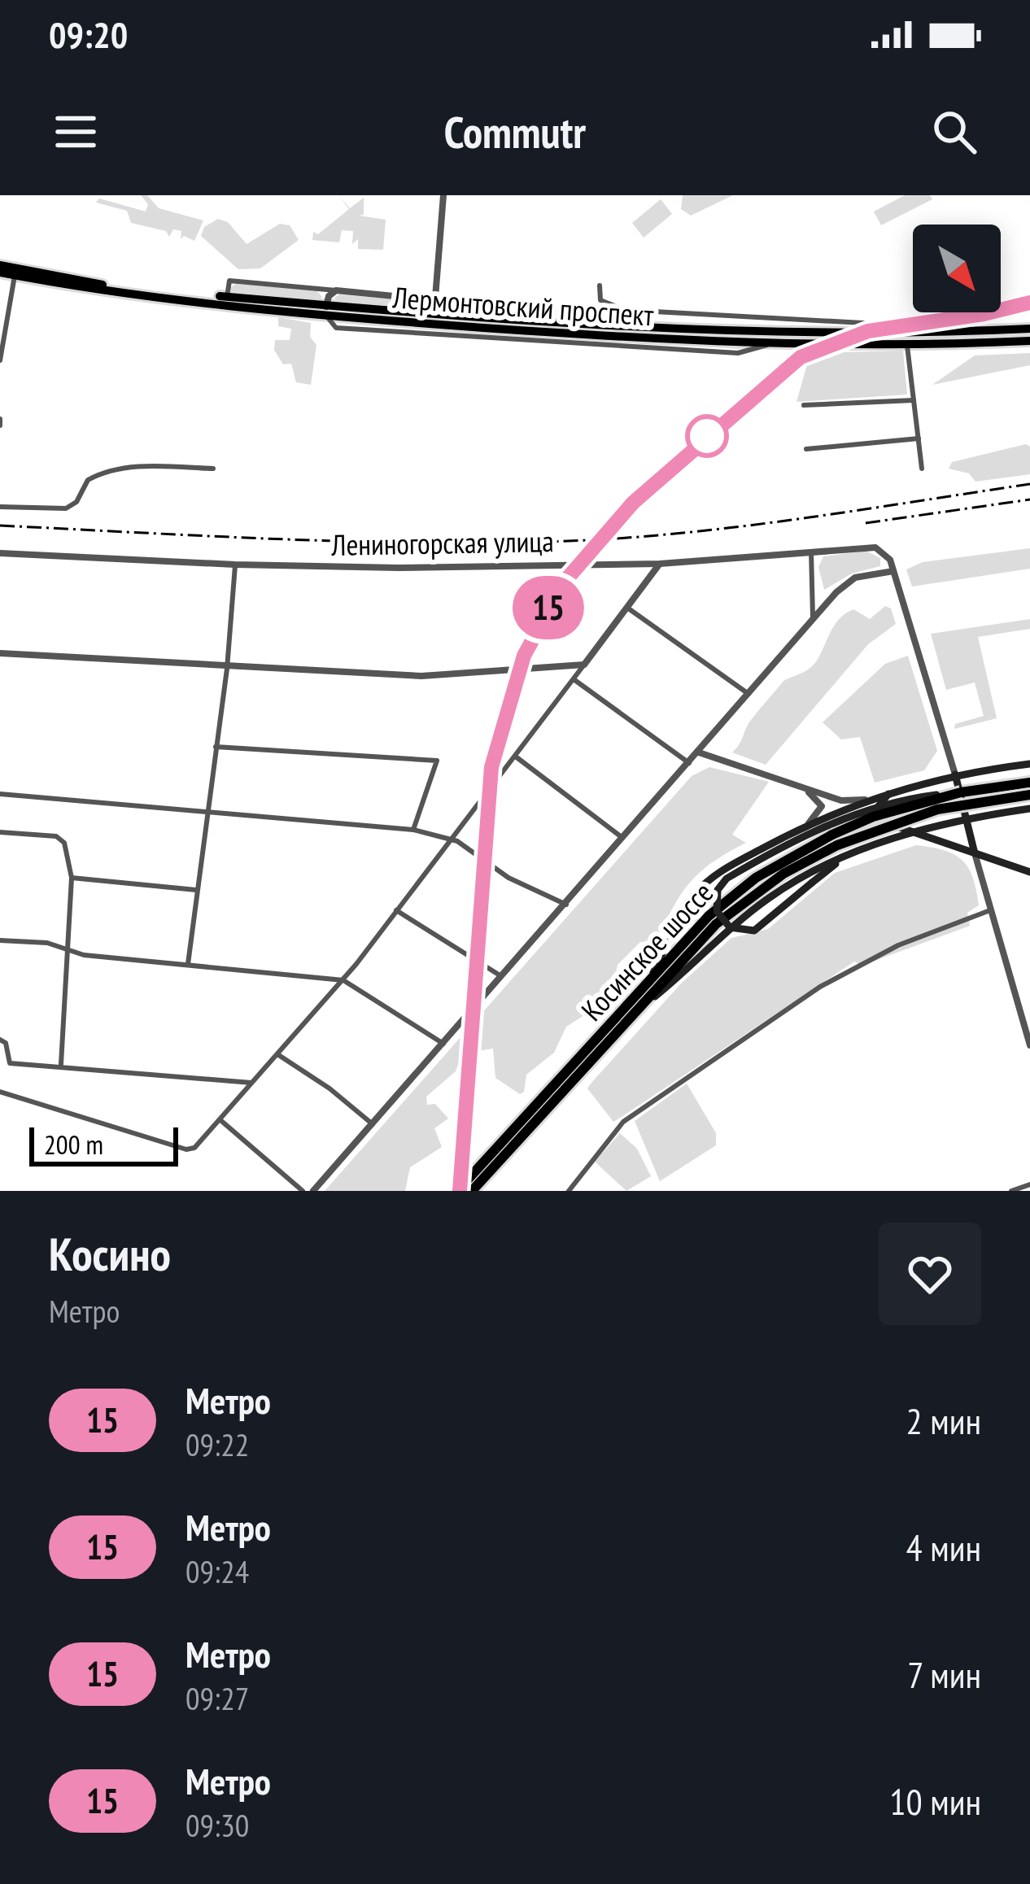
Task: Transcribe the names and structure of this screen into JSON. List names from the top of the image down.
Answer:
{
  "streets": {
    "highway": ["Косинское шоссе"],
    "main road": ["Лермонтовский проспект"],
    "street": ["Лениногорская улица"]
  },
  "lines": ["metro line 15"],
  "scale_bar": "200 m",
  "north": "bottom right",
  "page": {
    "status": "09:20",
    "header": "Commutr",
    "on_map": "15",
    "scale": "200 m",
    "heading": ["Косино", "Метро"],
    "list": [
      {
        "mark": "15",
        "name": "Метро",
        "note": "09:22",
        "value": "2 мин"
      },
      {
        "mark": "15",
        "name": "Метро",
        "note": "09:24",
        "value": "4 мин"
      },
      {
        "mark": "15",
        "name": "Метро",
        "note": "09:27",
        "value": "7 мин"
      },
      {
        "mark": "15",
        "name": "Метро",
        "note": "09:30",
        "value": "10 мин"
      }
    ]
  }
}
